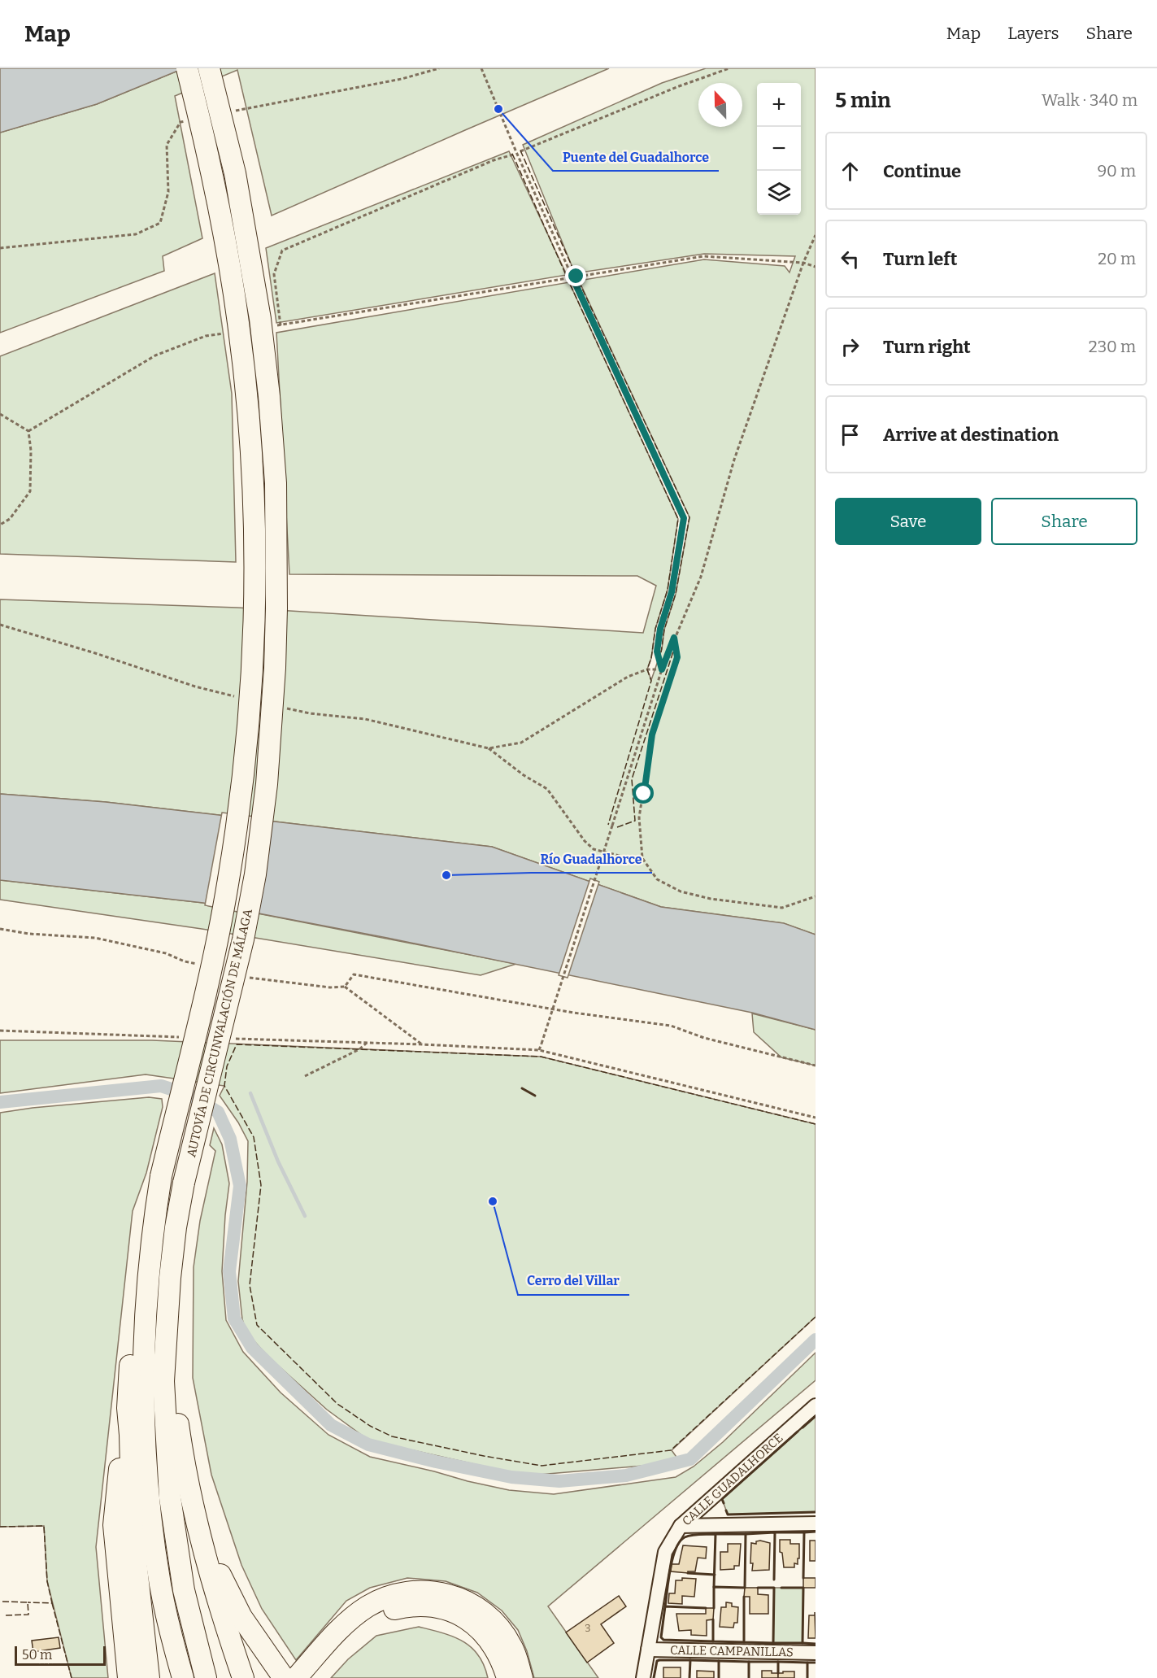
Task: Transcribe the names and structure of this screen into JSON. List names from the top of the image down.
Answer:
{
  "streets": {
    "highway": ["AUTOVÍA DE CIRCUNVALACIÓN DE MÁLAGA"],
    "street": ["CALLE GUADALHORCE", "CALLE CAMPANILLAS"]
  },
  "crossings": [
    ["CALLE GUADALHORCE", "CALLE CAMPANILLAS"]
  ],
  "places": ["Puente del Guadalhorce", "Río Guadalhorce", "Cerro del Villar"],
  "house_numbers": ["3"],
  "scale_bar": "50 m",
  "north": "top",
  "page": {
    "header": "Map",
    "nav": ["Map", "Layers", "Share"],
    "heading": ["5 min", "Walk · 340 m"],
    "map_buttons": ["+", "−"],
    "list": [
      ["Continue", "90 m"],
      ["Turn left", "20 m"],
      ["Turn right", "230 m"],
      "Arrive at destination"
    ],
    "buttons": ["Save", "Share"],
    "scale": "50 m"
  }
}
